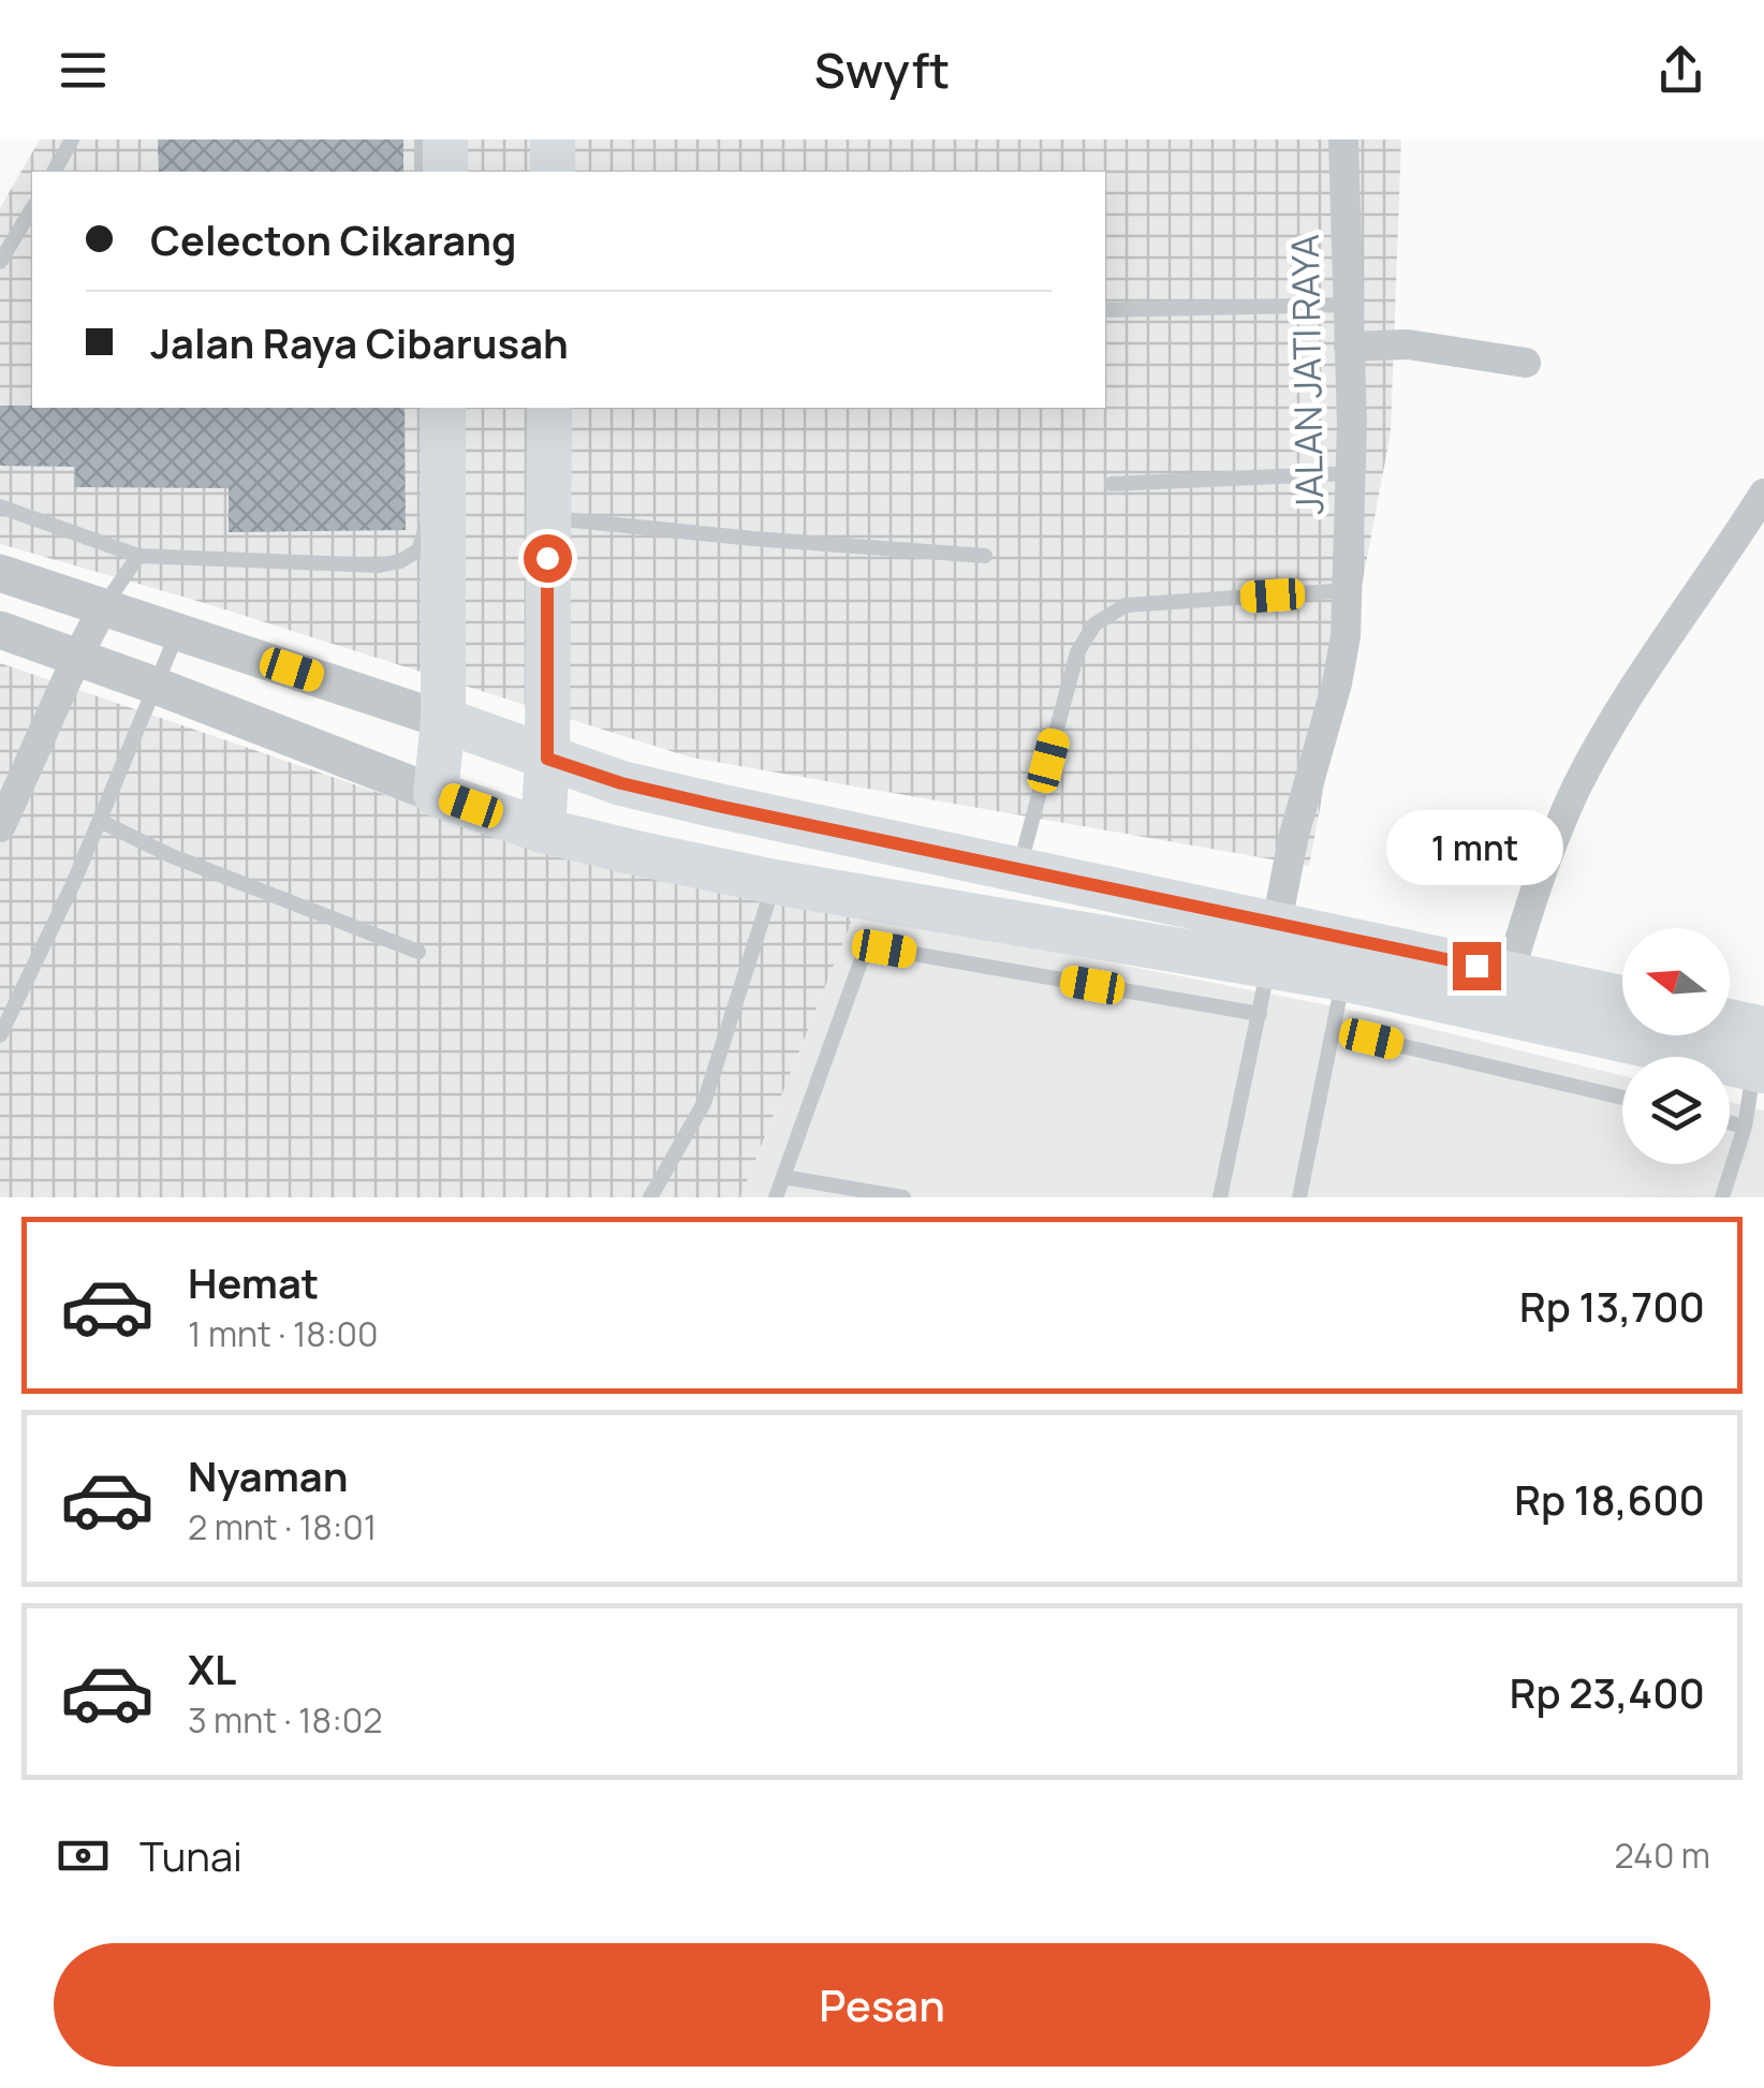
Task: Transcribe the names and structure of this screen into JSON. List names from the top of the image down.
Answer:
{
  "streets": {
    "street": ["JALAN JATI RAYA"]
  },
  "north": "left",
  "page": {
    "header": "Swyft",
    "banner": ["Celecton Cikarang", "Jalan Raya Cibarusah"],
    "bubble": "1 mnt",
    "list": [
      {
        "name": "Hemat",
        "note": "1 mnt · 18:00",
        "value": "Rp 13,700"
      },
      {
        "name": "Nyaman",
        "note": "2 mnt · 18:01",
        "value": "Rp 18,600"
      },
      {
        "name": "XL",
        "note": "3 mnt · 18:02",
        "value": "Rp 23,400"
      }
    ],
    "pay": ["Tunai", "240 m"],
    "buttons": "Pesan"
  }
}
